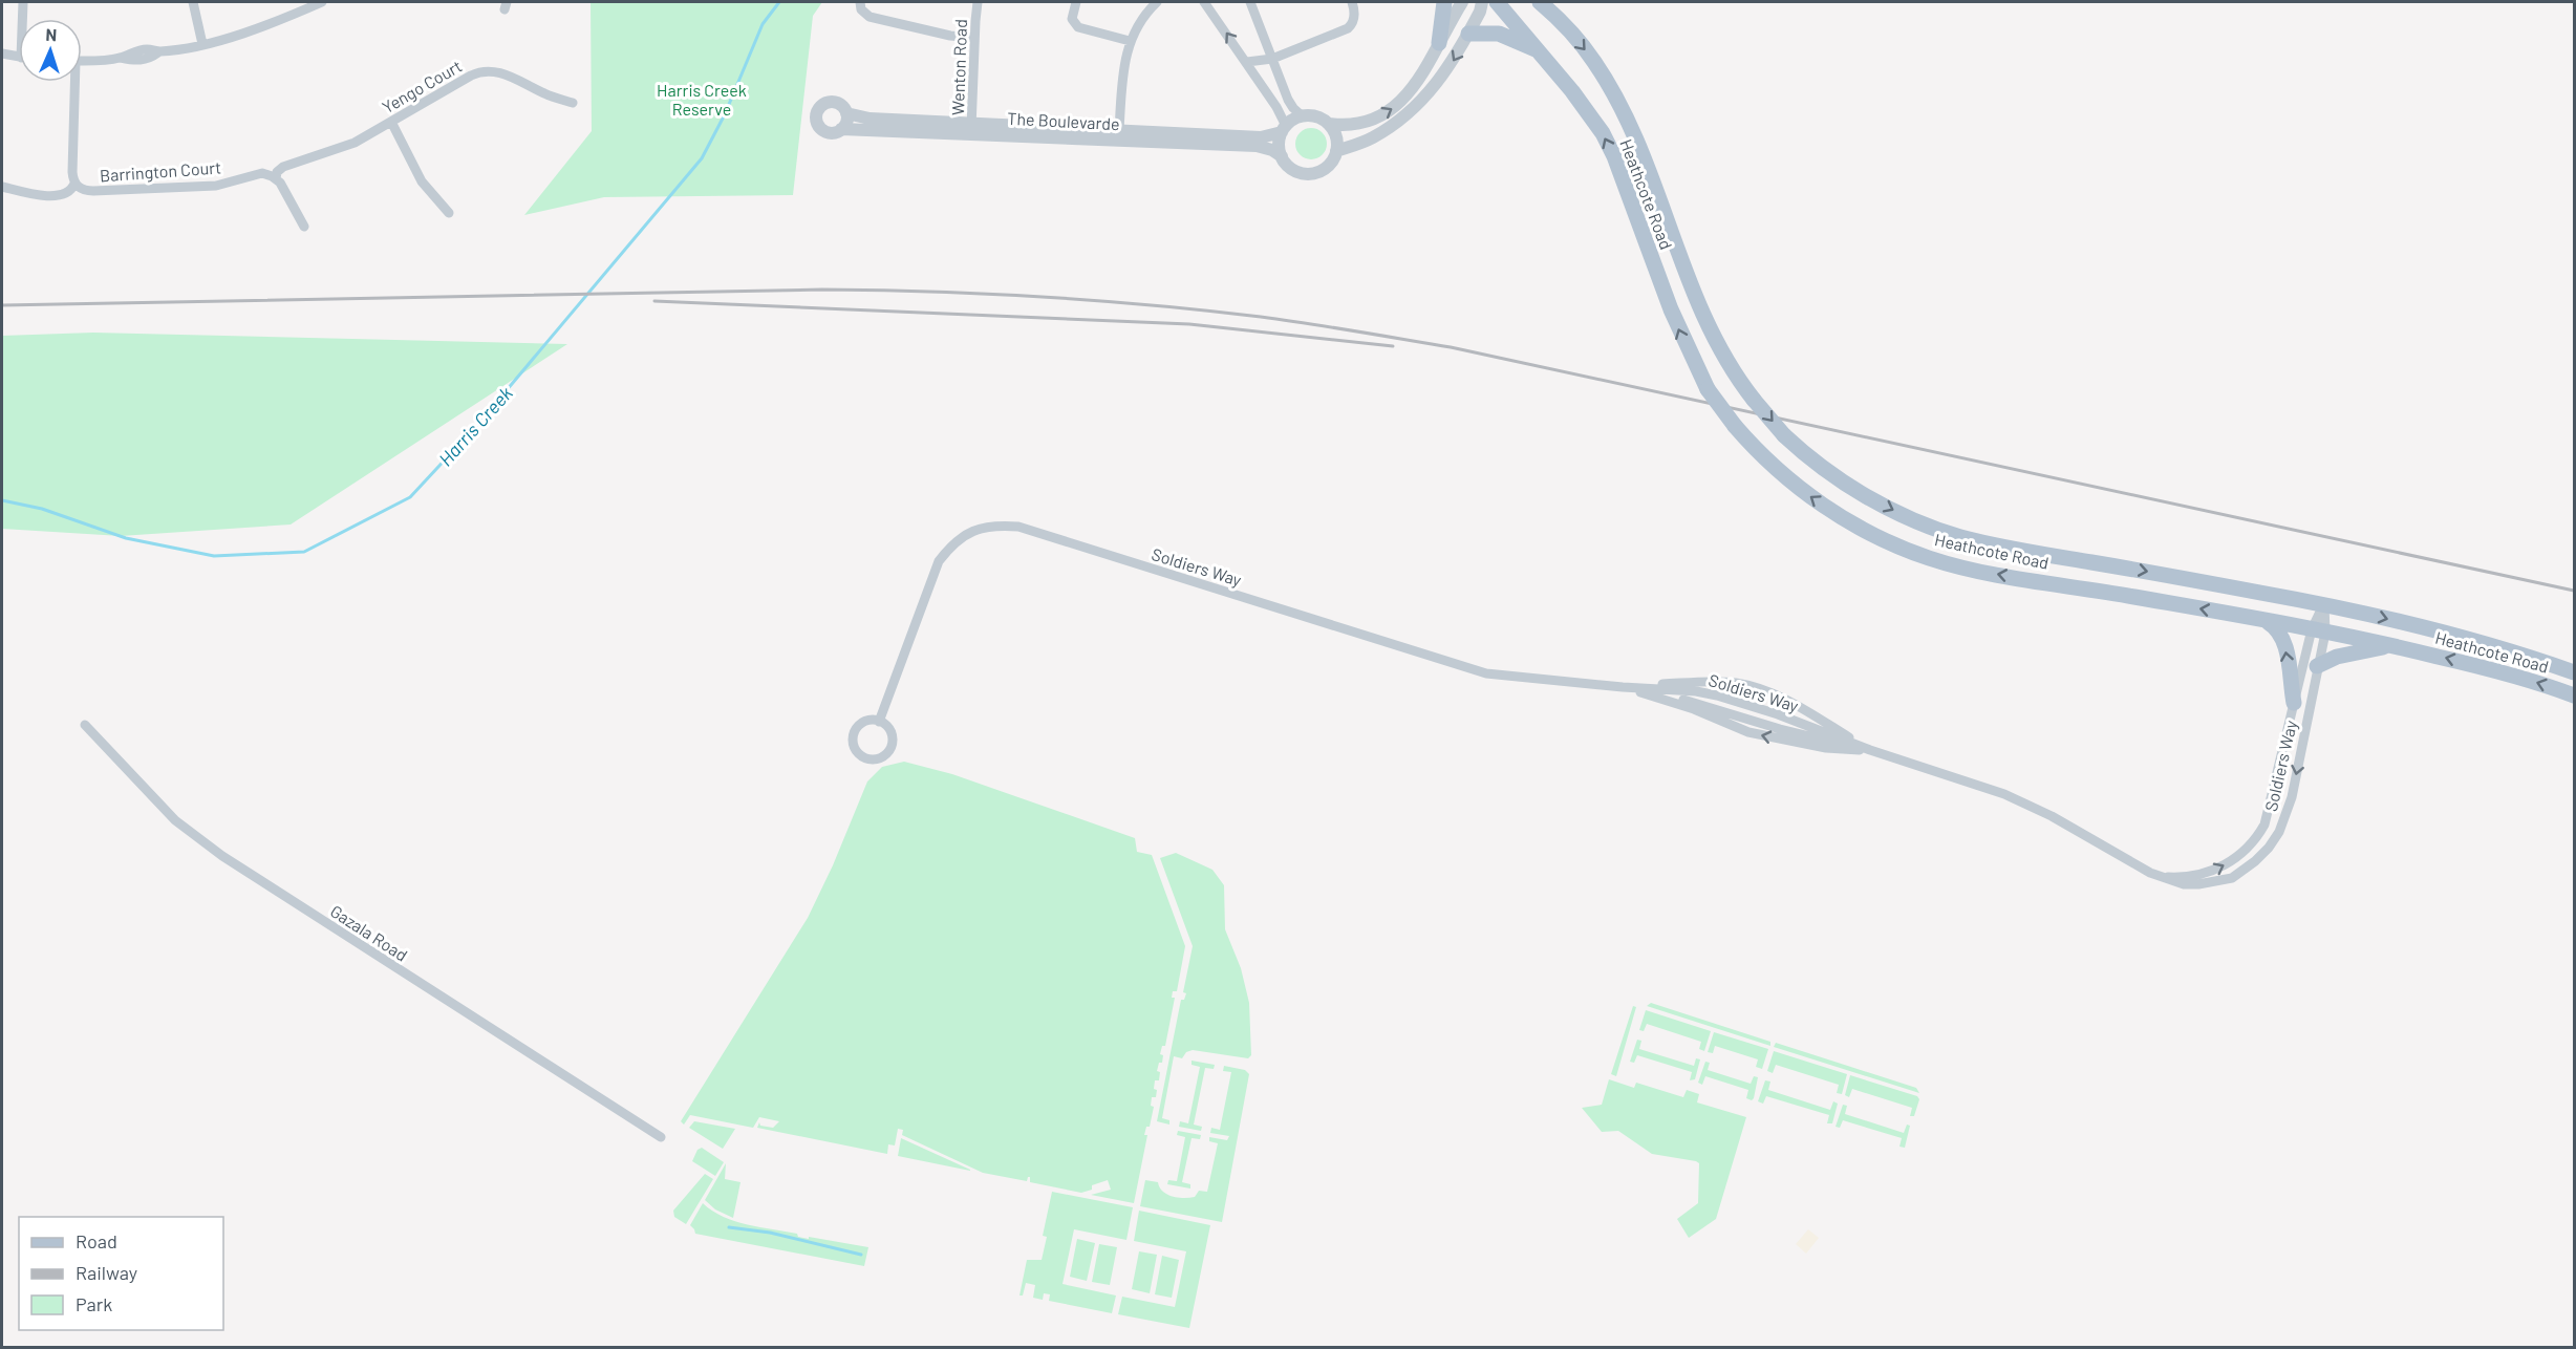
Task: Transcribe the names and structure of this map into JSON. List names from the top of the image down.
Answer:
{
  "streets": {
    "main road": ["Heathcote Road"],
    "street": [
      "Wenton Road",
      "Yengo Court",
      "The Boulevarde",
      "Barrington Court",
      "Soldiers Way",
      "Gazala Road"
    ]
  },
  "crossings": [
    ["Wenton Road", "The Boulevarde"],
    ["Yengo Court", "Barrington Court"],
    ["Heathcote Road", "Soldiers Way"]
  ],
  "water": ["Harris Creek"],
  "parks": ["Harris Creek Reserve"],
  "legend": ["Road", "Railway", "Park"],
  "north": "top"
}
